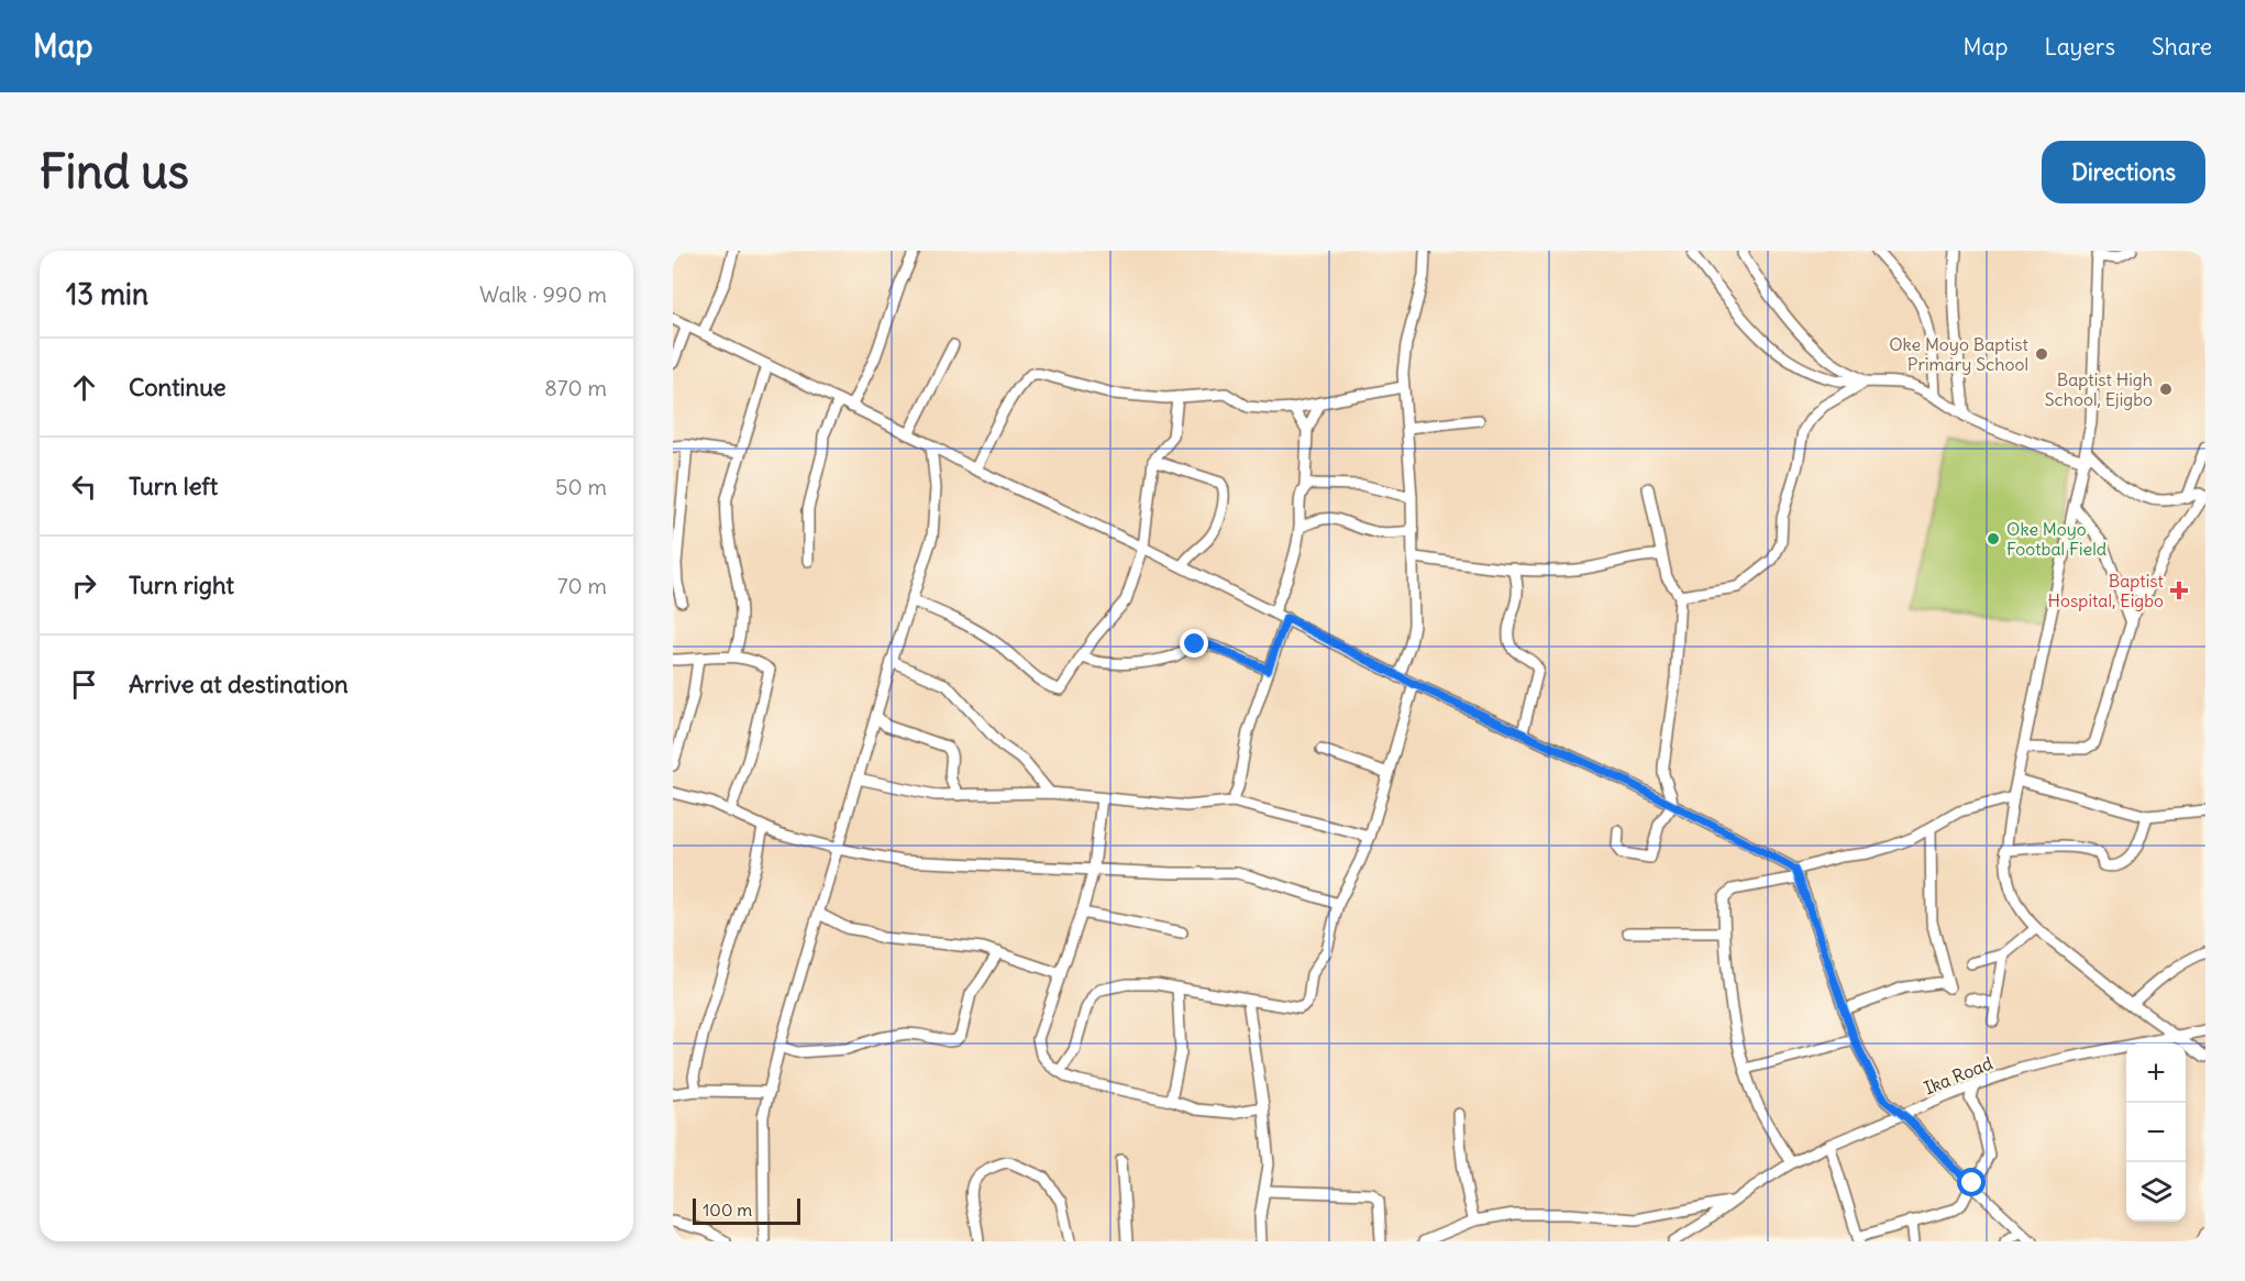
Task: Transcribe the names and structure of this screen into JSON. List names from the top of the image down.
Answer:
{
  "streets": {
    "street": ["Ika Road"]
  },
  "places": {
    "other": ["Oke Moyo Baptist Primary School", "Baptist High School, Ejigbo", "Oke Moyo Footbal Field"],
    "health": ["Baptist Hospital, Eigbo"]
  },
  "scale_bar": "100 m",
  "page": {
    "header": "Map",
    "nav": ["Map", "Layers", "Share"],
    "buttons": "Directions",
    "title": "Find us",
    "heading": ["13 min", "Walk · 990 m"],
    "list": [
      ["Continue", "870 m"],
      ["Turn left", "50 m"],
      ["Turn right", "70 m"],
      "Arrive at destination"
    ],
    "map_buttons": ["+", "−"],
    "scale": "100 m"
  }
}
